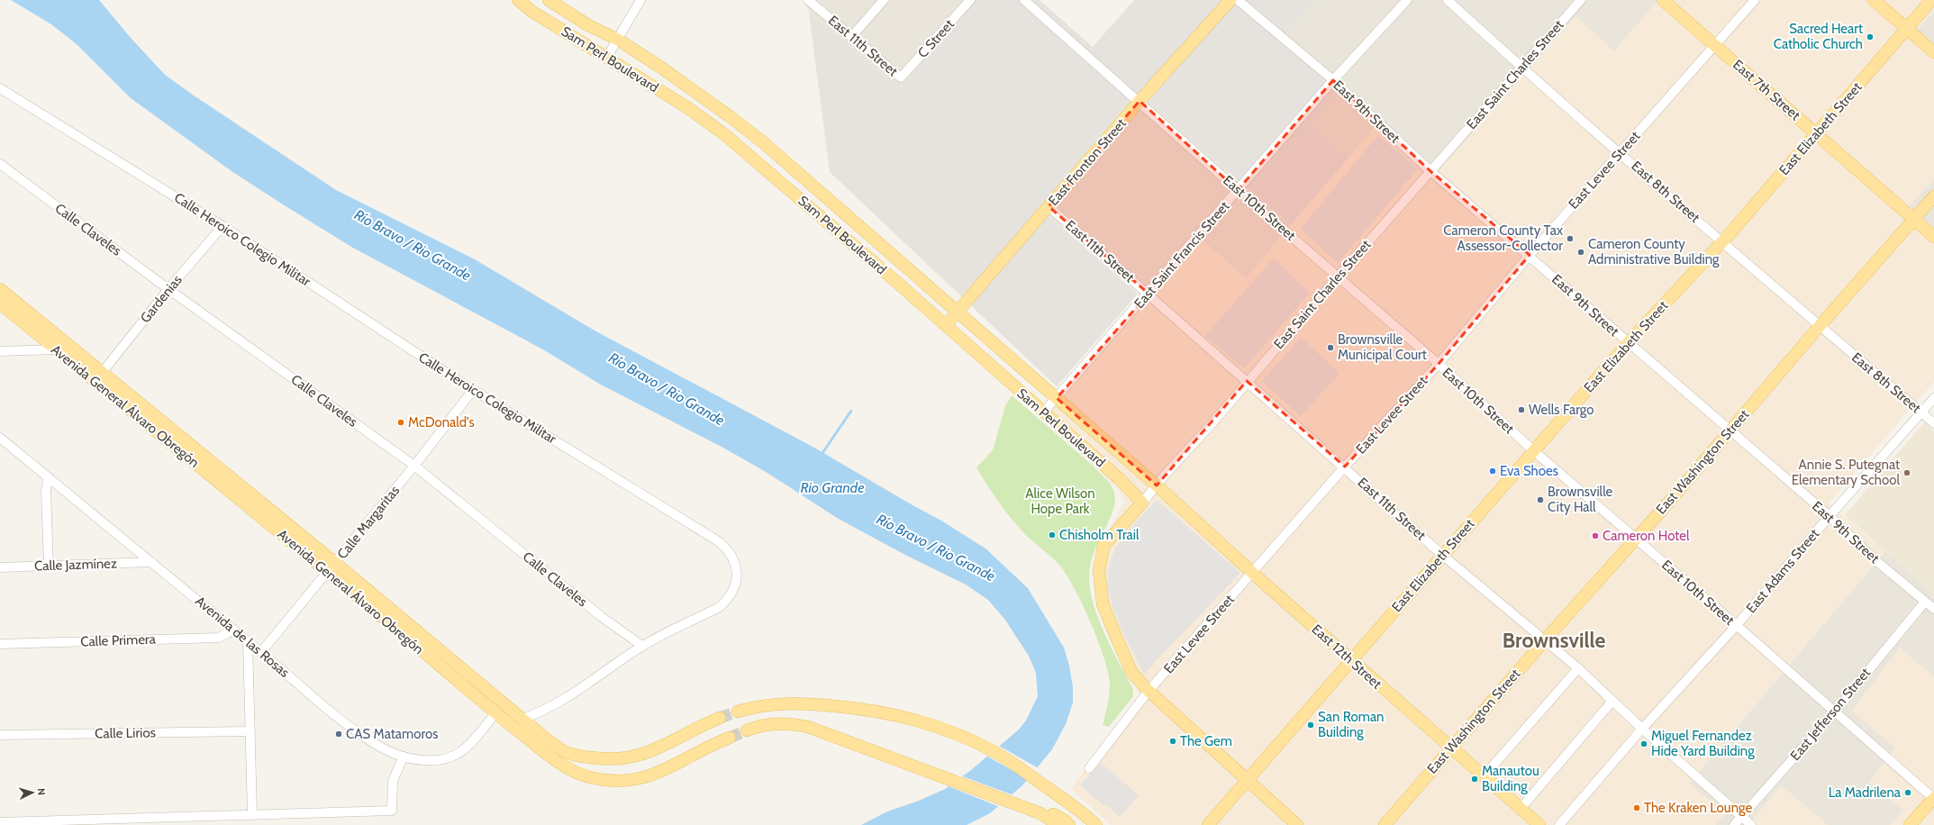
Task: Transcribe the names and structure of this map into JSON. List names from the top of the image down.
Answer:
{
  "streets": {
    "main road": [
      "Sam Perl Boulevard",
      "East Saint Charles Street",
      "East 7th Street",
      "East Elizabeth Street",
      "East Fronton Street",
      "Avenida General Álvaro Obregón",
      "East Washington Street",
      "East 12th Street"
    ],
    "street": [
      "C Street",
      "East 11th Street",
      "East 9th Street",
      "East Levee Street",
      "East 8th Street",
      "East 10th Street",
      "Calle Claveles",
      "Calle Heroico Colegio Militar",
      "East Saint Francis Street",
      "Gardenias",
      "Calle Margaritas",
      "Calle Jazmínez",
      "East Adams Street",
      "Avenida de las Rosas",
      "Calle Primera",
      "East Jefferson Street",
      "Calle Lirios"
    ]
  },
  "crossings": [
    ["C Street", "East 11th Street"],
    ["East 11th Street", "East Saint Charles Street"],
    ["East 11th Street", "East Elizabeth Street"],
    ["East 11th Street", "East Fronton Street"],
    ["East 11th Street", "East Levee Street"],
    ["East 11th Street", "East Saint Francis Street"],
    ["East 11th Street", "East Washington Street"],
    ["East 11th Street", "East Adams Street"],
    ["East 11th Street", "East Jefferson Street"],
    ["Sam Perl Boulevard", "East Saint Charles Street"],
    ["Sam Perl Boulevard", "East Fronton Street"],
    ["Sam Perl Boulevard", "East Saint Francis Street"],
    ["Sam Perl Boulevard", "East 12th Street"],
    ["East Saint Charles Street", "East 9th Street"],
    ["East Saint Charles Street", "East Elizabeth Street"],
    ["East Saint Charles Street", "East Levee Street"],
    ["East Saint Charles Street", "East 8th Street"],
    ["East Saint Charles Street", "East 10th Street"],
    ["East Saint Charles Street", "East 12th Street"],
    ["East 7th Street", "East Elizabeth Street"],
    ["East 7th Street", "East Levee Street"],
    ["East 7th Street", "East Washington Street"],
    ["East 9th Street", "East Elizabeth Street"],
    ["East 9th Street", "East Levee Street"],
    ["East 9th Street", "East Saint Francis Street"],
    ["East 9th Street", "East Washington Street"],
    ["East 9th Street", "East Adams Street"],
    ["East 9th Street", "East Jefferson Street"],
    ["East Elizabeth Street", "East 8th Street"],
    ["East Elizabeth Street", "East 10th Street"],
    ["East Elizabeth Street", "East 12th Street"],
    ["East Fronton Street", "East 10th Street"],
    ["East Levee Street", "East 8th Street"],
    ["East Levee Street", "East 10th Street"],
    ["East Levee Street", "East 12th Street"],
    ["East 8th Street", "East Washington Street"],
    ["East 8th Street", "East Adams Street"],
    ["East 10th Street", "East Saint Francis Street"],
    ["East 10th Street", "East Washington Street"],
    ["East 10th Street", "East Adams Street"],
    ["East 10th Street", "East Jefferson Street"],
    ["Calle Claveles", "Calle Heroico Colegio Militar"],
    ["Calle Claveles", "Gardenias"],
    ["Calle Claveles", "Calle Margaritas"],
    ["Calle Heroico Colegio Militar", "Gardenias"],
    ["Calle Heroico Colegio Militar", "Avenida General Álvaro Obregón"],
    ["Calle Heroico Colegio Militar", "Calle Margaritas"],
    ["Gardenias", "Avenida General Álvaro Obregón"],
    ["Avenida General Álvaro Obregón", "Calle Margaritas"],
    ["Avenida General Álvaro Obregón", "Avenida de las Rosas"],
    ["East Washington Street", "East 12th Street"],
    ["Calle Margaritas", "Avenida de las Rosas"],
    ["Calle Jazmínez", "Avenida de las Rosas"],
    ["Avenida de las Rosas", "Calle Primera"]
  ],
  "districts": ["Brownsville"],
  "water": ["Río Bravo / Rio Grande", "Rio Grande"],
  "parks": ["Alice Wilson Hope Park"],
  "places": [
    "Sacred Heart Catholic Church",
    "Cameron County Tax Assessor-Collector",
    "Cameron County Administrative Building",
    "Brownsville Municipal Court",
    "Wells Fargo",
    "McDonald's",
    "Eva Shoes",
    "Annie S. Putegnat Elementary School",
    "Brownsville City Hall",
    "Chisholm Trail",
    "Cameron Hotel",
    "San Roman Building",
    "CAS Matamoros",
    "The Gem",
    "Miguel Fernandez Hide Yard Building",
    "Manautou Building",
    "La Madrilena",
    "The Kraken Lounge"
  ],
  "north": "right"
}
